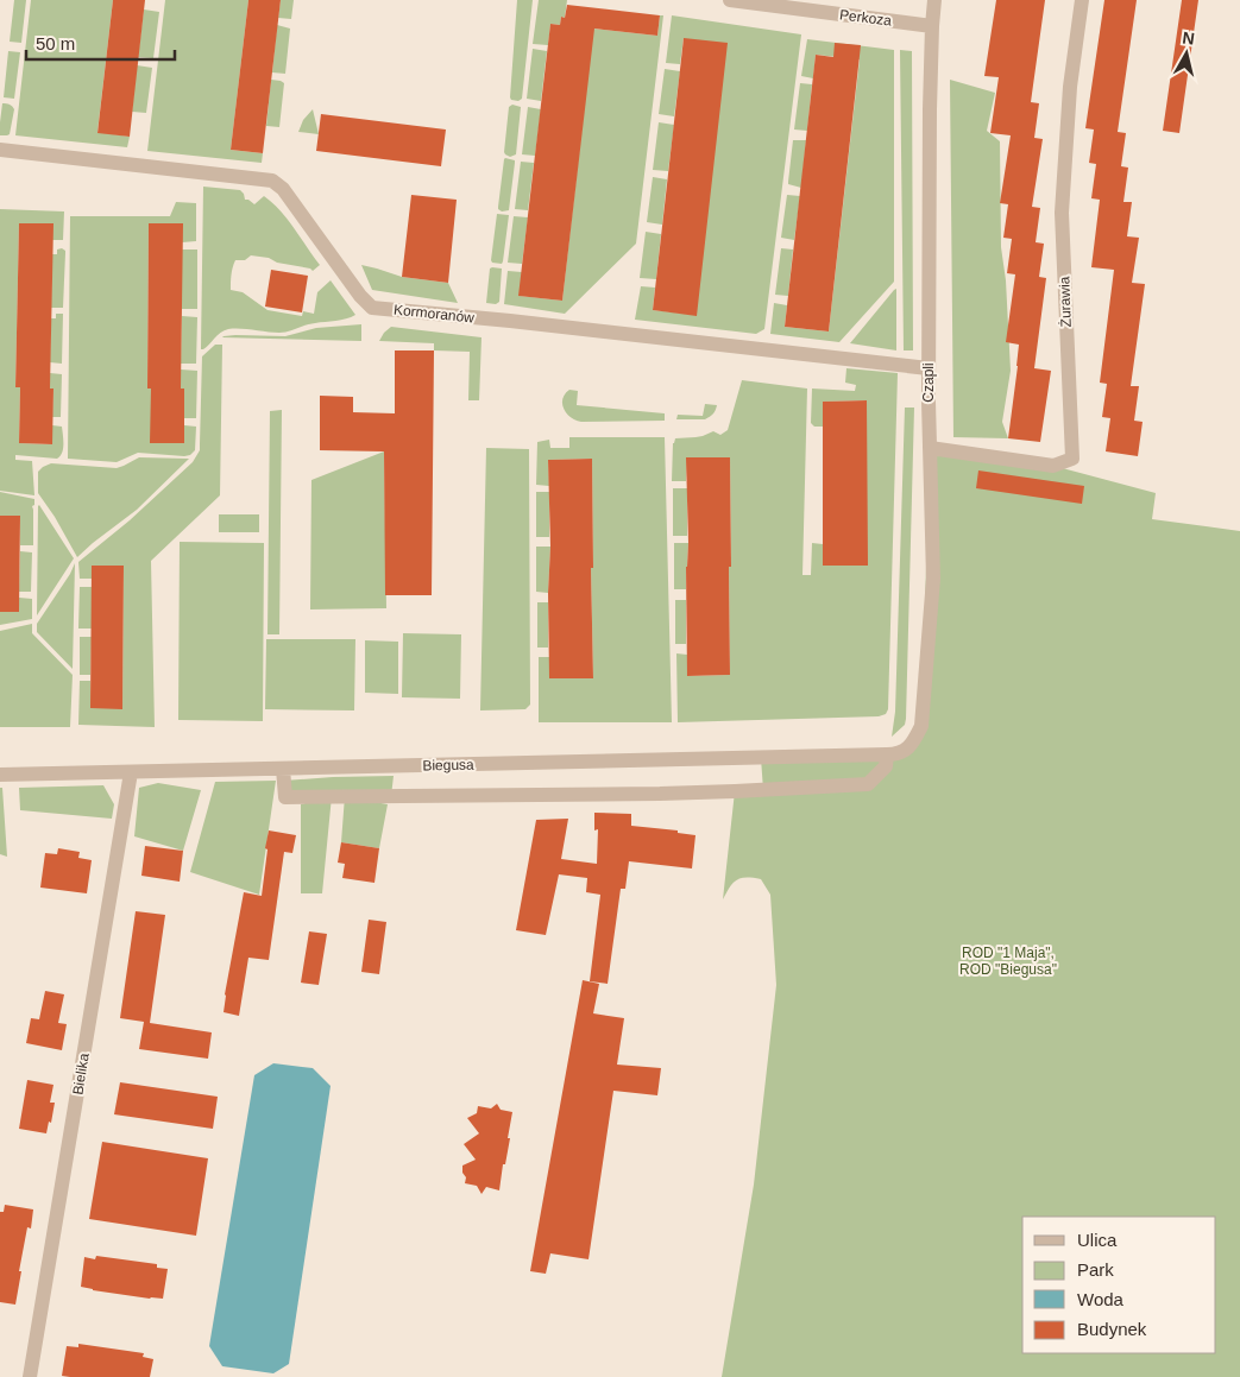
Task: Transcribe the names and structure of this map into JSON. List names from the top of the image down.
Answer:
{
  "streets": {
    "street": [
      "Perkoza",
      "Żurawia",
      "Kormoranów",
      "Czapli",
      "Biegusa",
      "Bielika"
    ]
  },
  "crossings": [
    ["Perkoza", "Czapli"],
    ["Żurawia", "Czapli"],
    ["Kormoranów", "Czapli"],
    ["Czapli", "Biegusa"],
    ["Biegusa", "Bielika"]
  ],
  "parks": ["ROD \"1 Maja\", ROD \"Biegusa\""],
  "legend": [
    "Ulica",
    "Park",
    "Woda",
    "Budynek"
  ],
  "scale_bar": "50 m",
  "north": "top"
}
